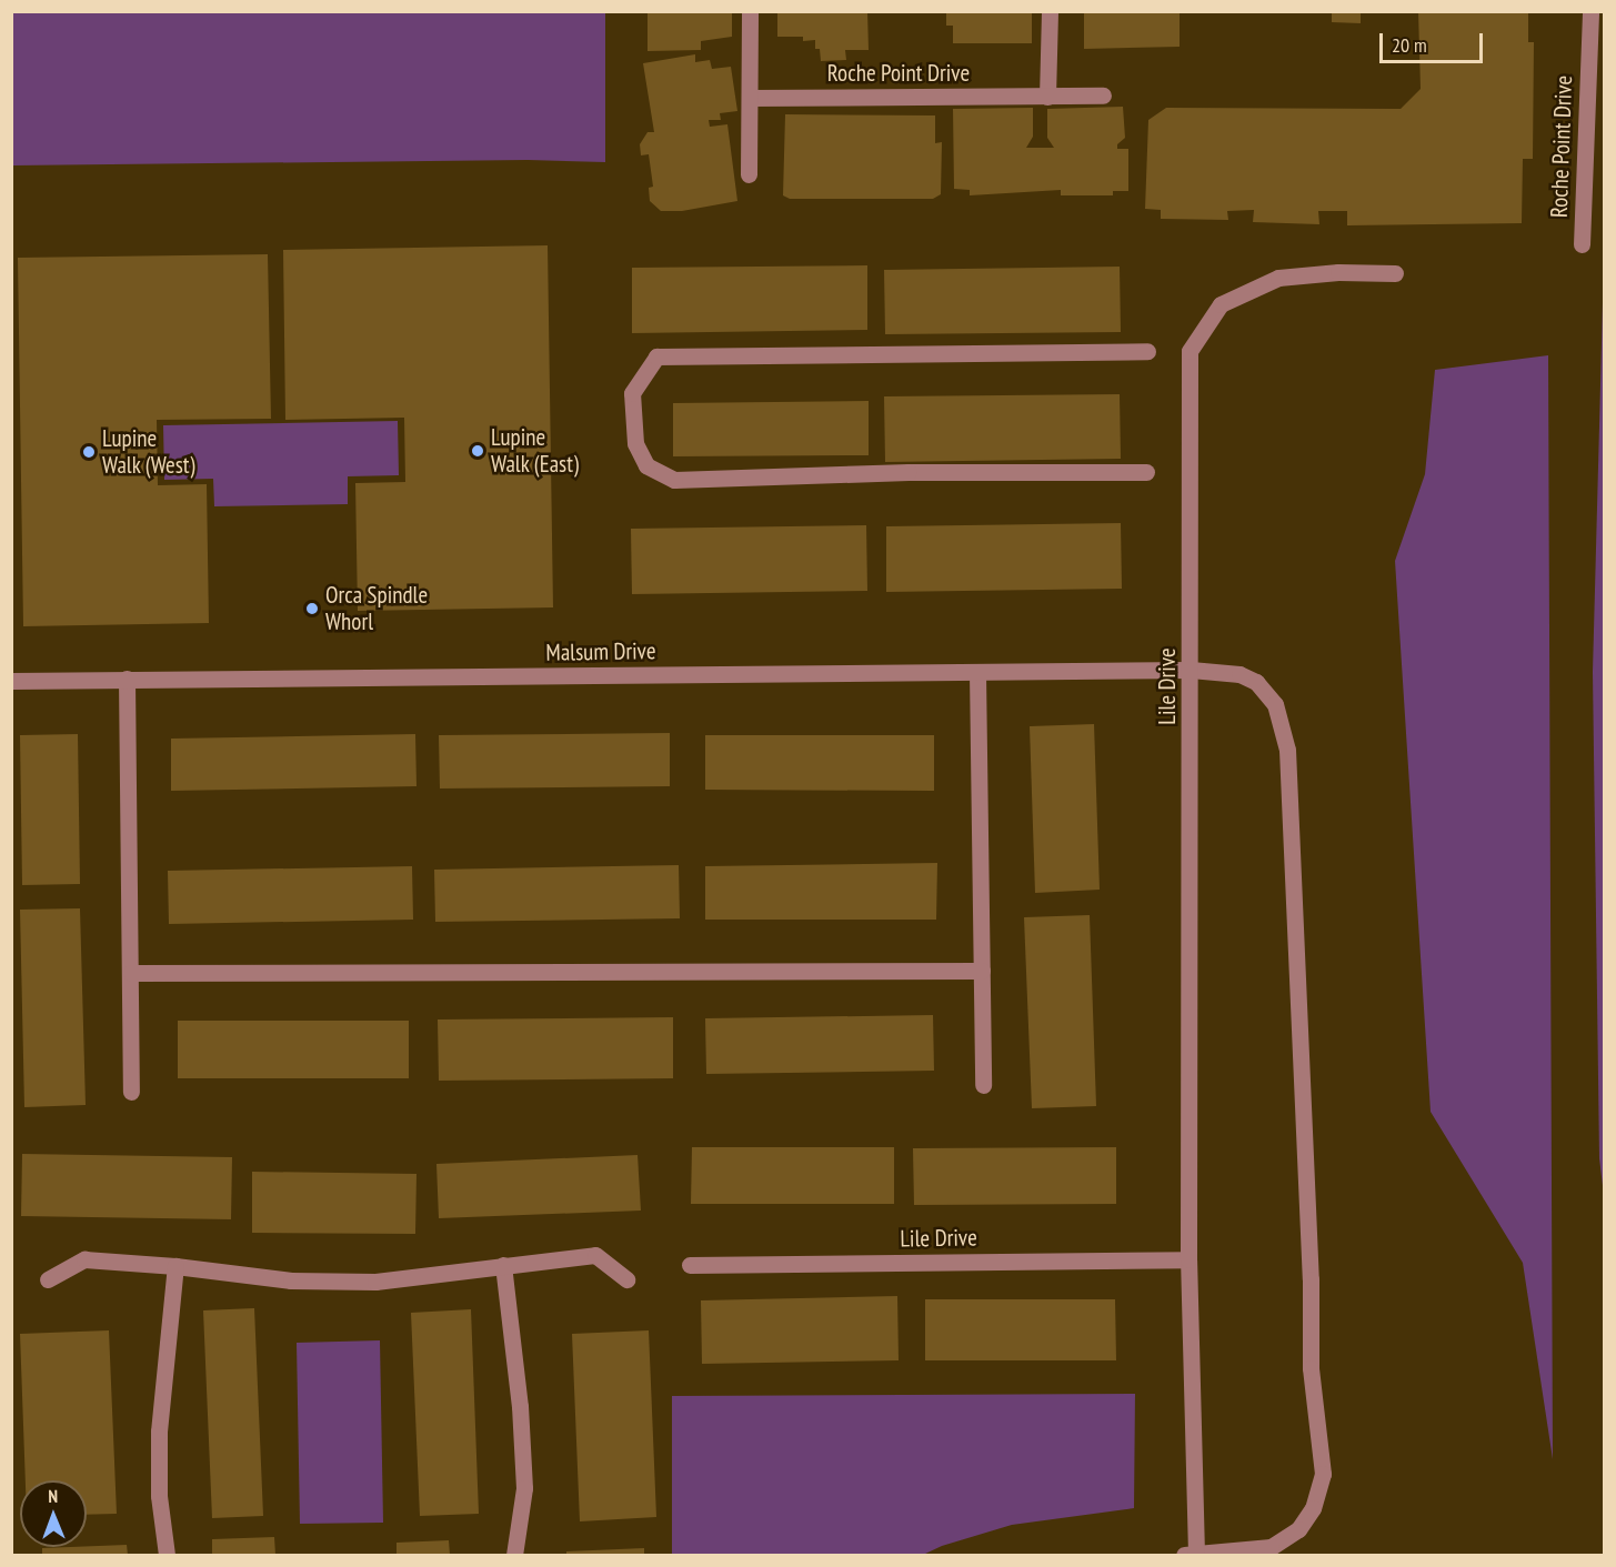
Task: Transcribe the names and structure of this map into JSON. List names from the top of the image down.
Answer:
{
  "streets": {
    "street": ["Roche Point Drive", "Malsum Drive", "Lile Drive"]
  },
  "crossings": [
    ["Malsum Drive", "Lile Drive"]
  ],
  "places": ["Lupine Walk (East)", "Lupine Walk (West)", "Orca Spindle Whorl"],
  "scale_bar": "20 m",
  "north": "top"
}
